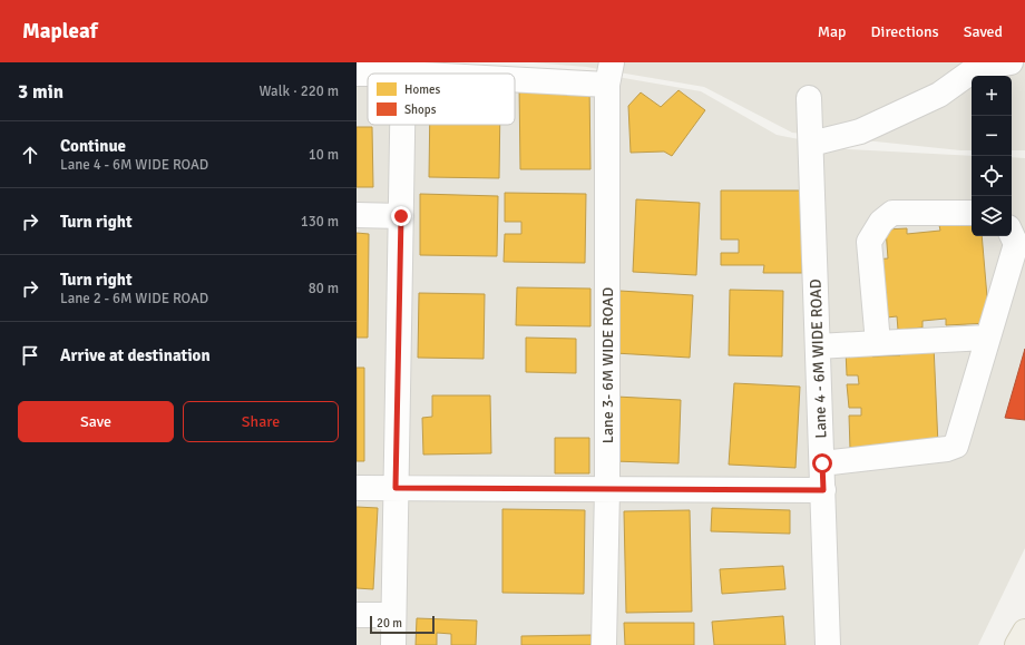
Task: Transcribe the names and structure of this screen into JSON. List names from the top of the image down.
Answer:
{
  "streets": {
    "street": ["Lane 4 - 6M WIDE ROAD", "Lane 3- 6M WIDE ROAD"]
  },
  "legend": ["Homes", "Shops"],
  "scale_bar": "20 m",
  "page": {
    "header": "Mapleaf",
    "nav": ["Map", "Directions", "Saved"],
    "heading": ["3 min", "Walk · 220 m"],
    "map_buttons": ["+", "−"],
    "list": [
      ["Continue", "Lane 4 - 6M WIDE ROAD", "10 m"],
      ["Turn right", "130 m"],
      ["Turn right", "Lane 2 - 6M WIDE ROAD", "80 m"],
      "Arrive at destination"
    ],
    "buttons": ["Save", "Share"],
    "scale": "20 m"
  }
}
